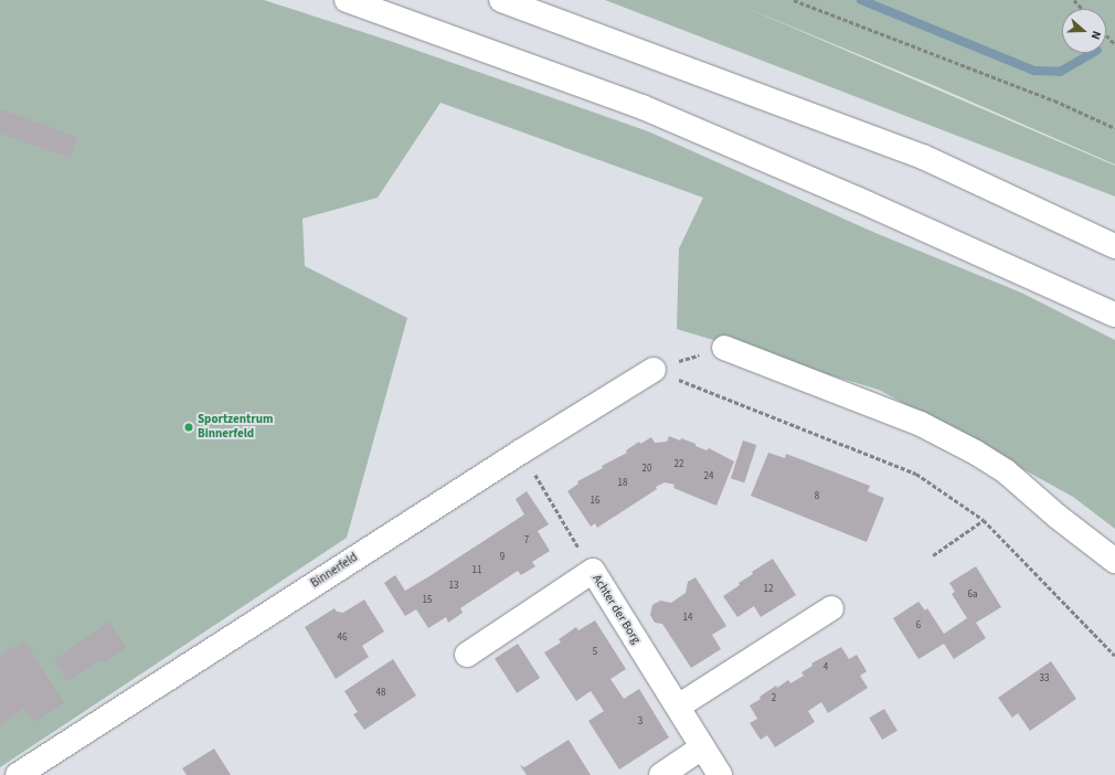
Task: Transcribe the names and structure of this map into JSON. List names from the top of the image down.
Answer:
{
  "streets": {
    "main road": ["Binnerfeld", "Achter der Borg"]
  },
  "places": ["Sportzentrum Binnerfeld"],
  "house_numbers": [
    "22",
    "20",
    "24",
    "18",
    "8",
    "16",
    "7",
    "9",
    "11",
    "13",
    "12",
    "6a",
    "15",
    "14",
    "6",
    "46",
    "5",
    "4",
    "33",
    "48",
    "2",
    "3"
  ],
  "north": "right"
}
